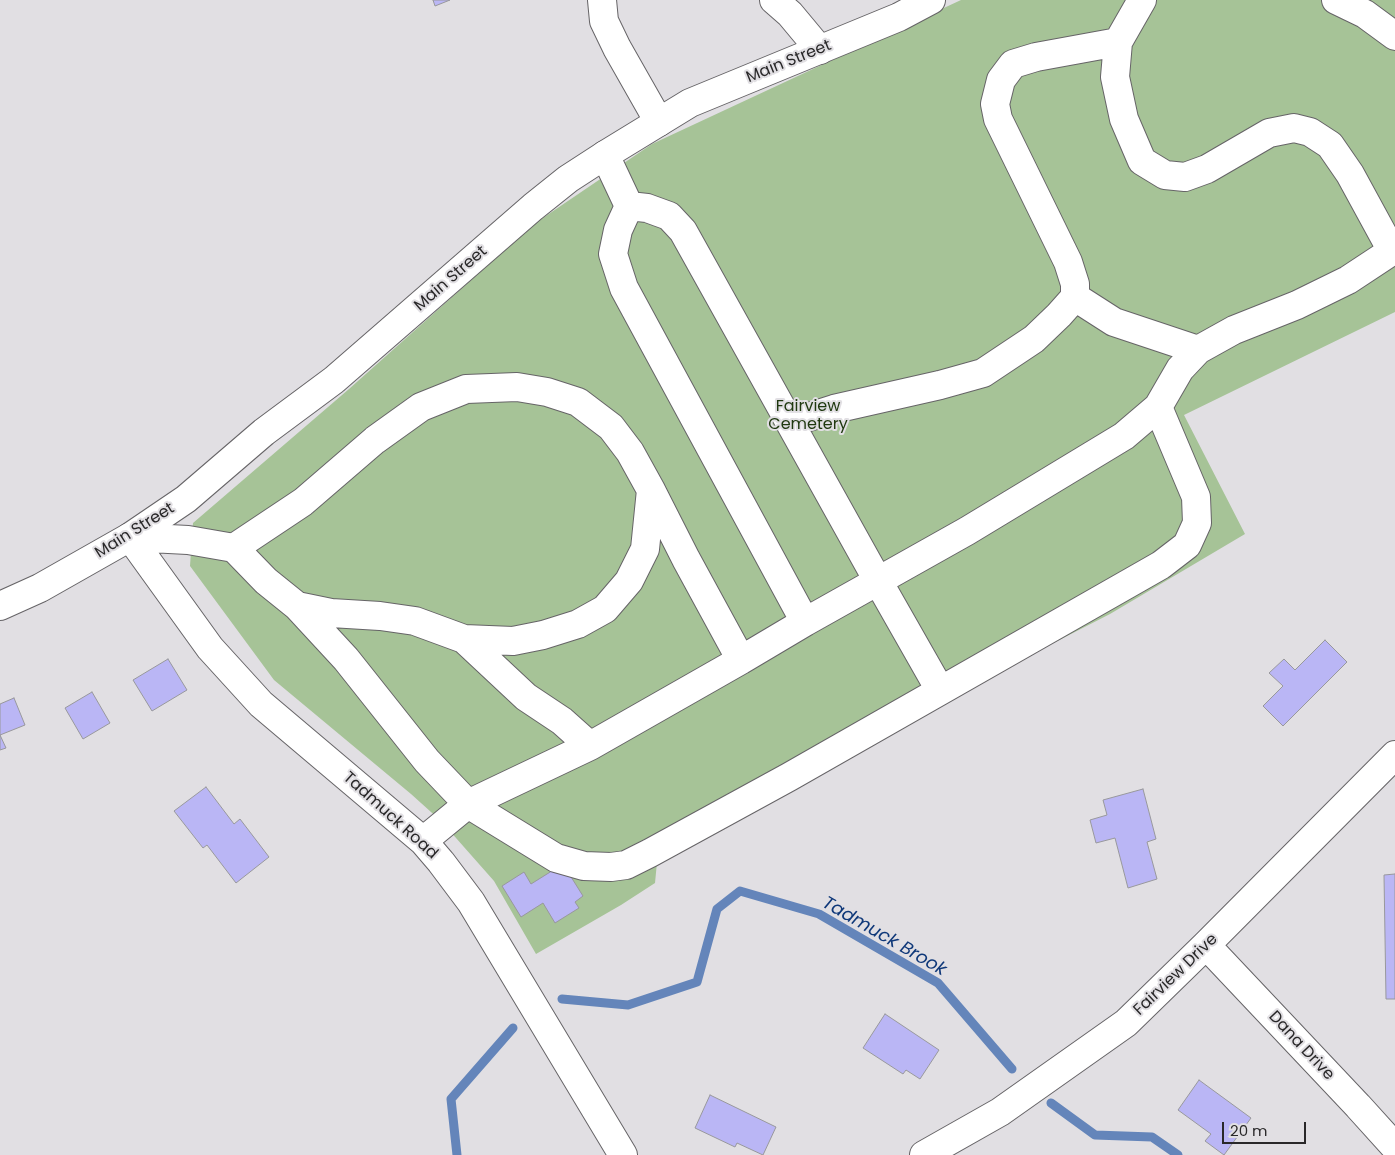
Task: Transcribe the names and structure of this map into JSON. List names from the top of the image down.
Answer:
{
  "streets": {
    "street": [
      "Main Street",
      "Tadmuck Road",
      "Fairview Drive",
      "Dana Drive"
    ]
  },
  "crossings": [
    ["Main Street", "Tadmuck Road"],
    ["Fairview Drive", "Dana Drive"]
  ],
  "water": ["Tadmuck Brook"],
  "parks": ["Fairview Cemetery"],
  "scale_bar": "20 m"
}
